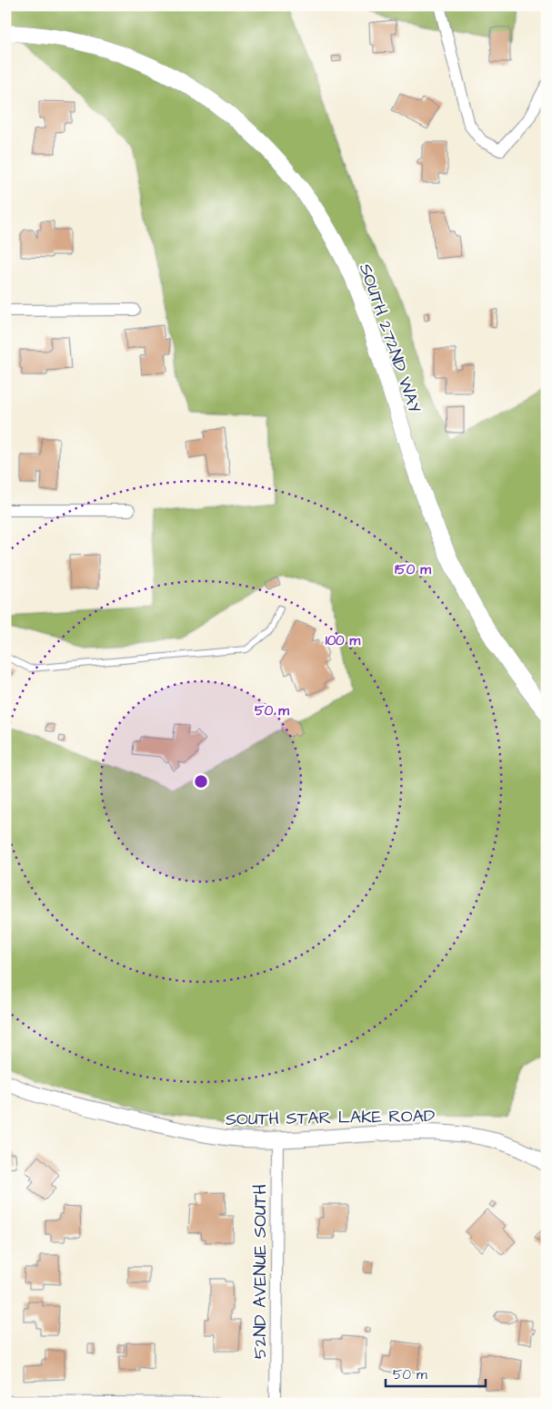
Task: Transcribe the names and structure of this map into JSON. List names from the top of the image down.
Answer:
{
  "streets": {
    "main road": ["SOUTH 272ND WAY"],
    "street": ["SOUTH STAR LAKE ROAD", "52ND AVENUE SOUTH"]
  },
  "crossings": [
    ["SOUTH STAR LAKE ROAD", "52ND AVENUE SOUTH"]
  ],
  "scale_bar": "50 m",
  "rings": ["150 m", "100 m", "50 m"]
}
